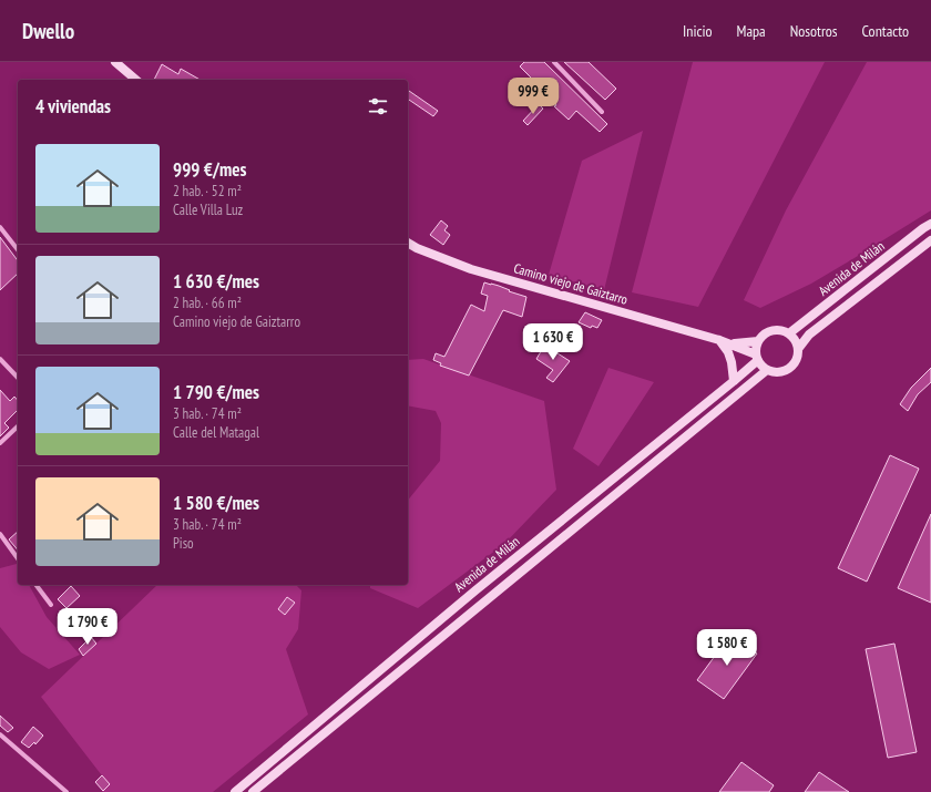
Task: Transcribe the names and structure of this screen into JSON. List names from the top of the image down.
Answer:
{
  "streets": {
    "street": ["Avenida de Milán", "Camino viejo de Gaiztarro"]
  },
  "crossings": [
    ["Avenida de Milán", "Camino viejo de Gaiztarro"]
  ],
  "page": {
    "header": "Dwello",
    "nav": [
      "Inicio",
      "Mapa",
      "Nosotros",
      "Contacto"
    ],
    "price": [
      "999 €",
      "1 630 €",
      "1 790 €",
      "1 580 €"
    ],
    "heading": "4 viviendas",
    "list": [
      {
        "name": "999 €/mes",
        "note": "2 hab. · 52 m² · Calle Villa Luz"
      },
      {
        "name": "1 630 €/mes",
        "note": "2 hab. · 66 m² · Camino viejo de Gaiztarro"
      },
      {
        "name": "1 790 €/mes",
        "note": "3 hab. · 74 m² · Calle del Matagal"
      },
      {
        "name": "1 580 €/mes",
        "note": "3 hab. · 74 m² · Piso"
      }
    ]
  }
}
